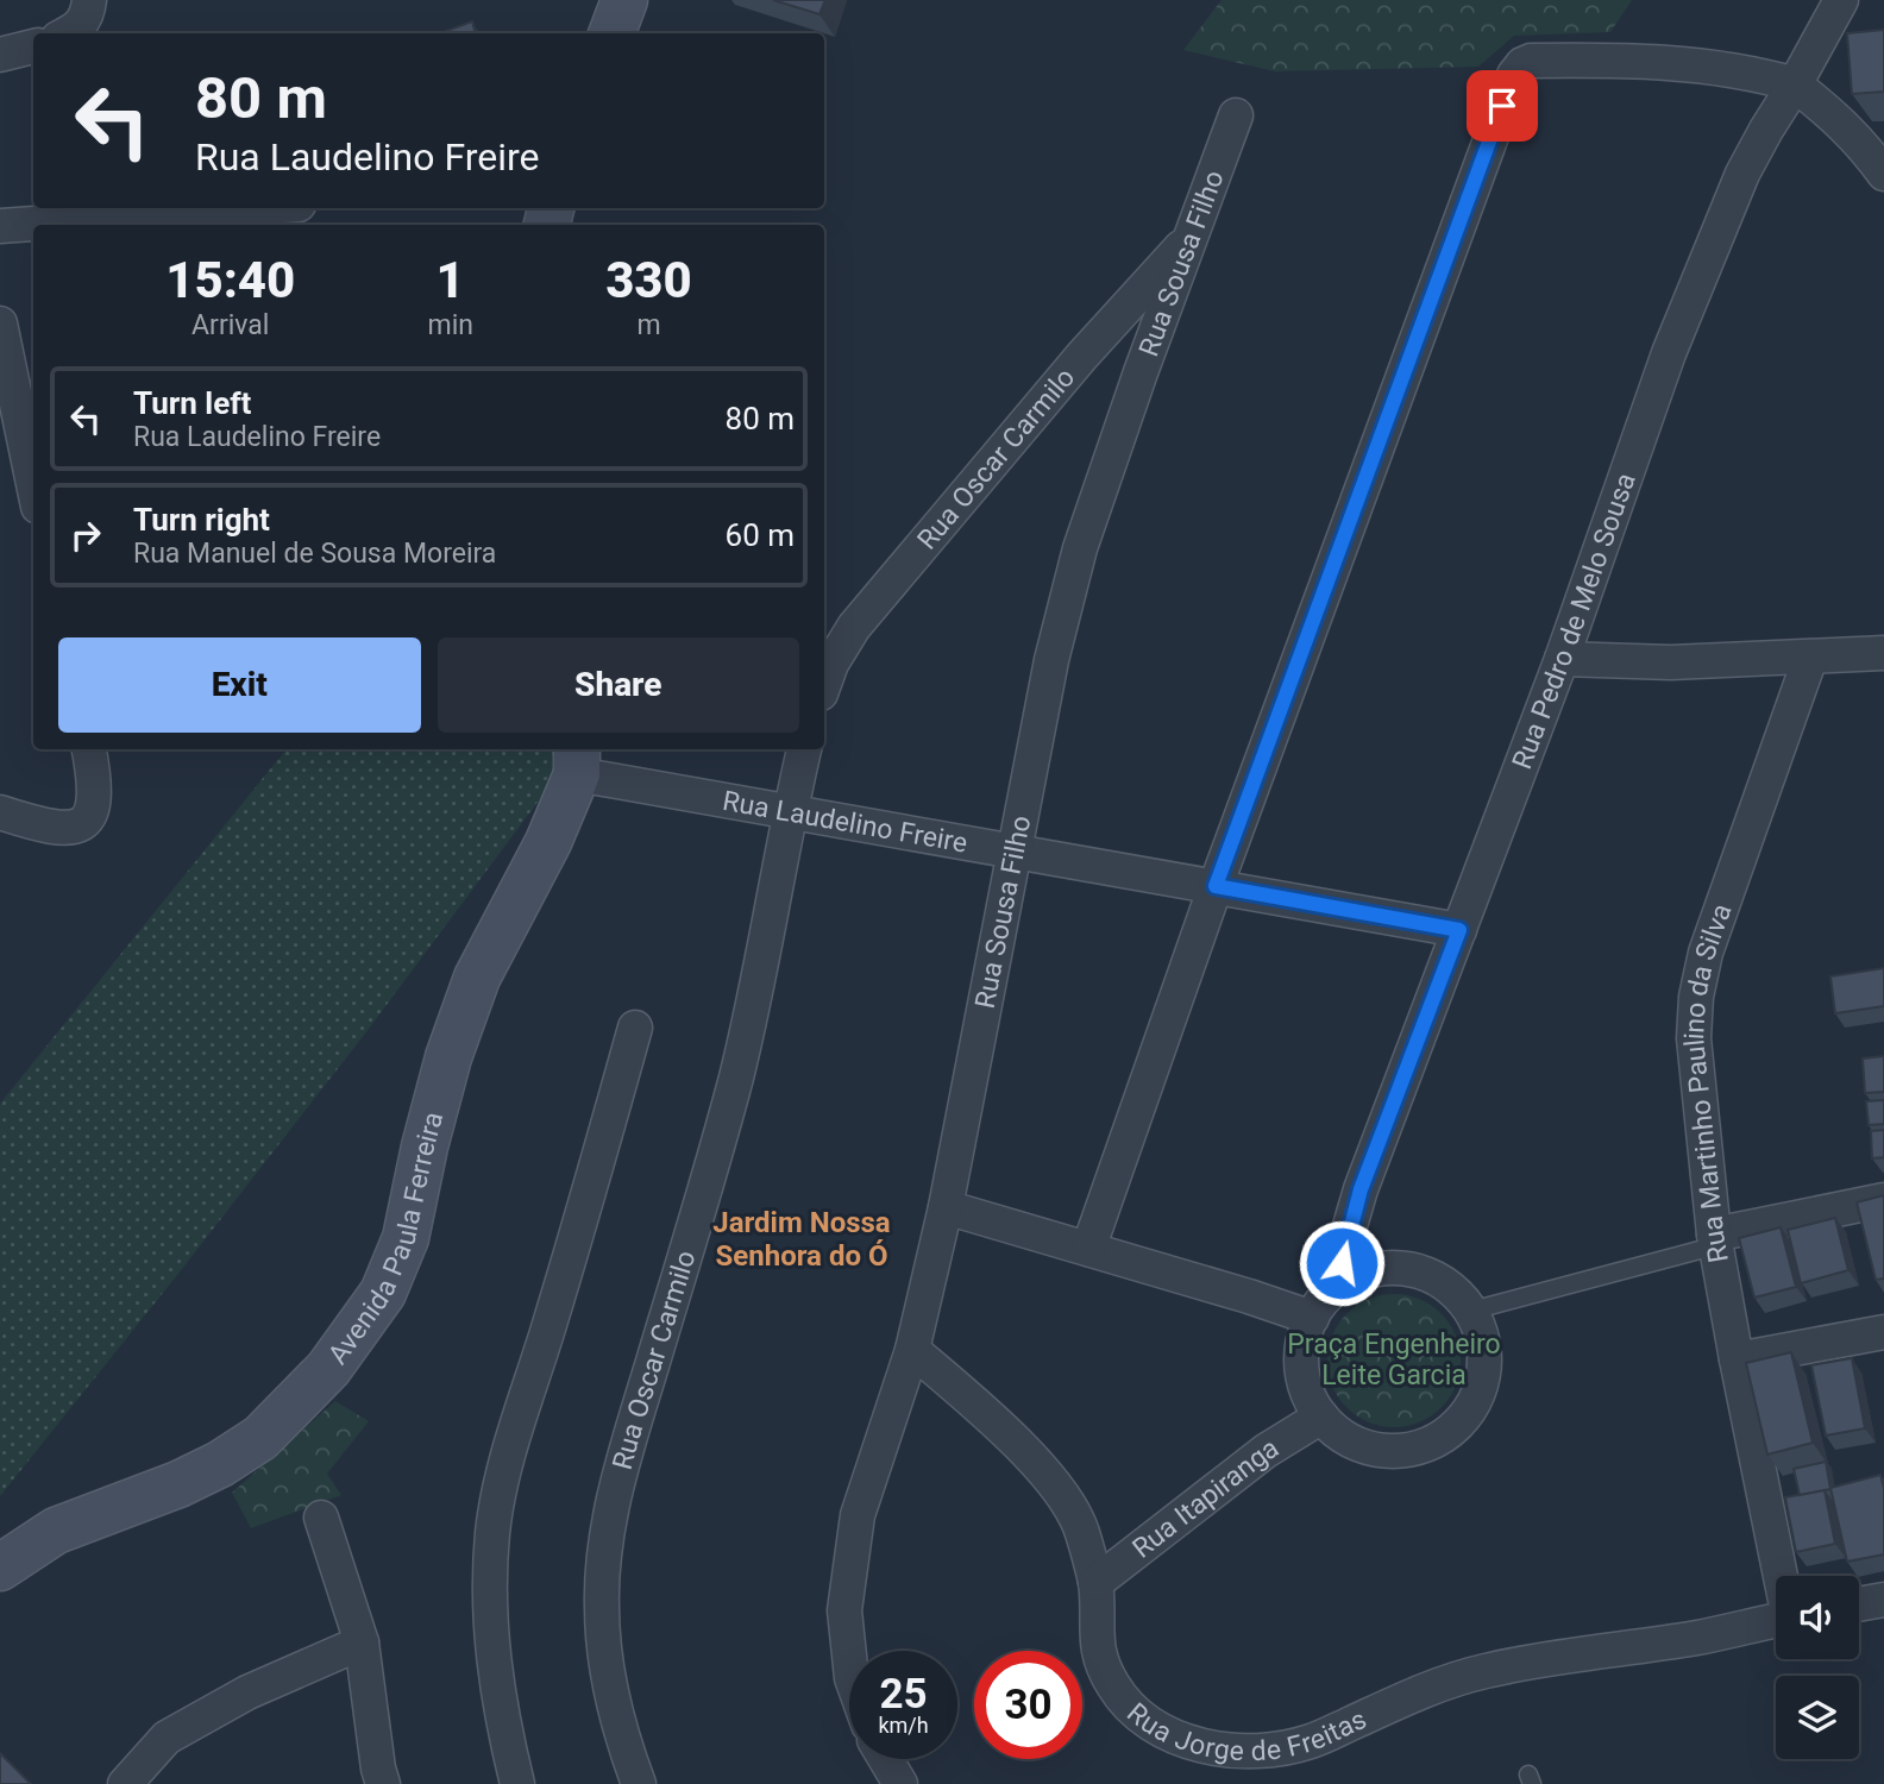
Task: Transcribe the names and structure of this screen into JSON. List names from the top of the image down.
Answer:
{
  "streets": {
    "main road": ["Avenida Paula Ferreira"],
    "street": [
      "Rua Sousa Filho",
      "Rua Oscar Carmilo",
      "Rua Pedro de Melo Sousa",
      "Rua Laudelino Freire",
      "Rua Martinho Paulino da Silva",
      "Rua Itapiranga",
      "Rua Jorge de Freitas"
    ]
  },
  "crossings": [
    ["Rua Sousa Filho", "Rua Oscar Carmilo"],
    ["Rua Sousa Filho", "Rua Laudelino Freire"],
    ["Rua Sousa Filho", "Rua Jorge de Freitas"],
    ["Rua Oscar Carmilo", "Rua Laudelino Freire"],
    ["Rua Pedro de Melo Sousa", "Rua Laudelino Freire"],
    ["Rua Pedro de Melo Sousa", "Rua Itapiranga"],
    ["Rua Laudelino Freire", "Avenida Paula Ferreira"],
    ["Rua Itapiranga", "Rua Jorge de Freitas"]
  ],
  "districts": ["Jardim Nossa Senhora do Ó"],
  "parks": ["Praça Engenheiro Leite Garcia"],
  "page": {
    "turn": ["80 m", "Rua Laudelino Freire"],
    "eta": [
      "15:40",
      "Arrival",
      "1",
      "min",
      "330",
      "m"
    ],
    "list": [
      {
        "name": "Turn left",
        "note": "Rua Laudelino Freire",
        "value": "80 m"
      },
      {
        "name": "Turn right",
        "note": "Rua Manuel de Sousa Moreira",
        "value": "60 m"
      }
    ],
    "buttons": ["Exit", "Share"],
    "speed": "25 km/h",
    "limit": "30"
  }
}
